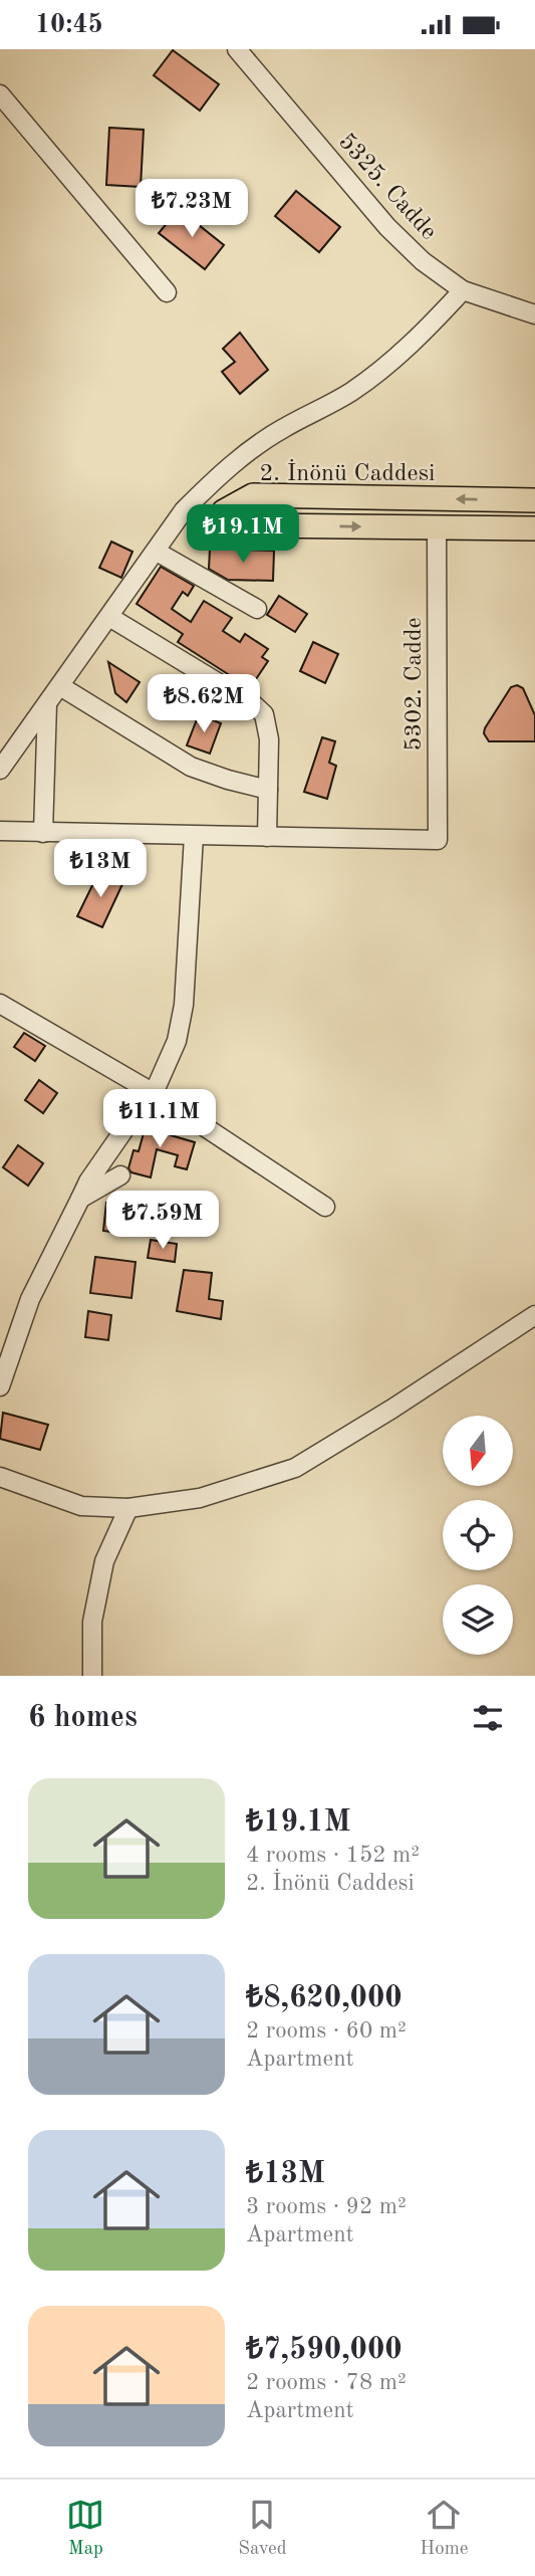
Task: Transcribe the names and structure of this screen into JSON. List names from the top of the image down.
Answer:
{
  "streets": {
    "main road": ["2. İnönü Caddesi"],
    "street": ["5325. Cadde", "5302. Cadde"]
  },
  "crossings": [
    ["2. İnönü Caddesi", "5302. Cadde"]
  ],
  "north": "bottom",
  "page": {
    "status": "10:45",
    "price": [
      "₺7.23M",
      "₺19.1M",
      "₺8.62M",
      "₺13M",
      "₺11.1M",
      "₺7.59M"
    ],
    "heading": "6 homes",
    "list": [
      {
        "name": "₺19.1M",
        "note": "4 rooms · 152 m² · 2. İnönü Caddesi"
      },
      {
        "name": "₺8,620,000",
        "note": "2 rooms · 60 m² · Apartment"
      },
      {
        "name": "₺13M",
        "note": "3 rooms · 92 m² · Apartment"
      },
      {
        "name": "₺7,590,000",
        "note": "2 rooms · 78 m² · Apartment"
      }
    ],
    "tabs": ["Map", "Saved", "Home"]
  }
}
